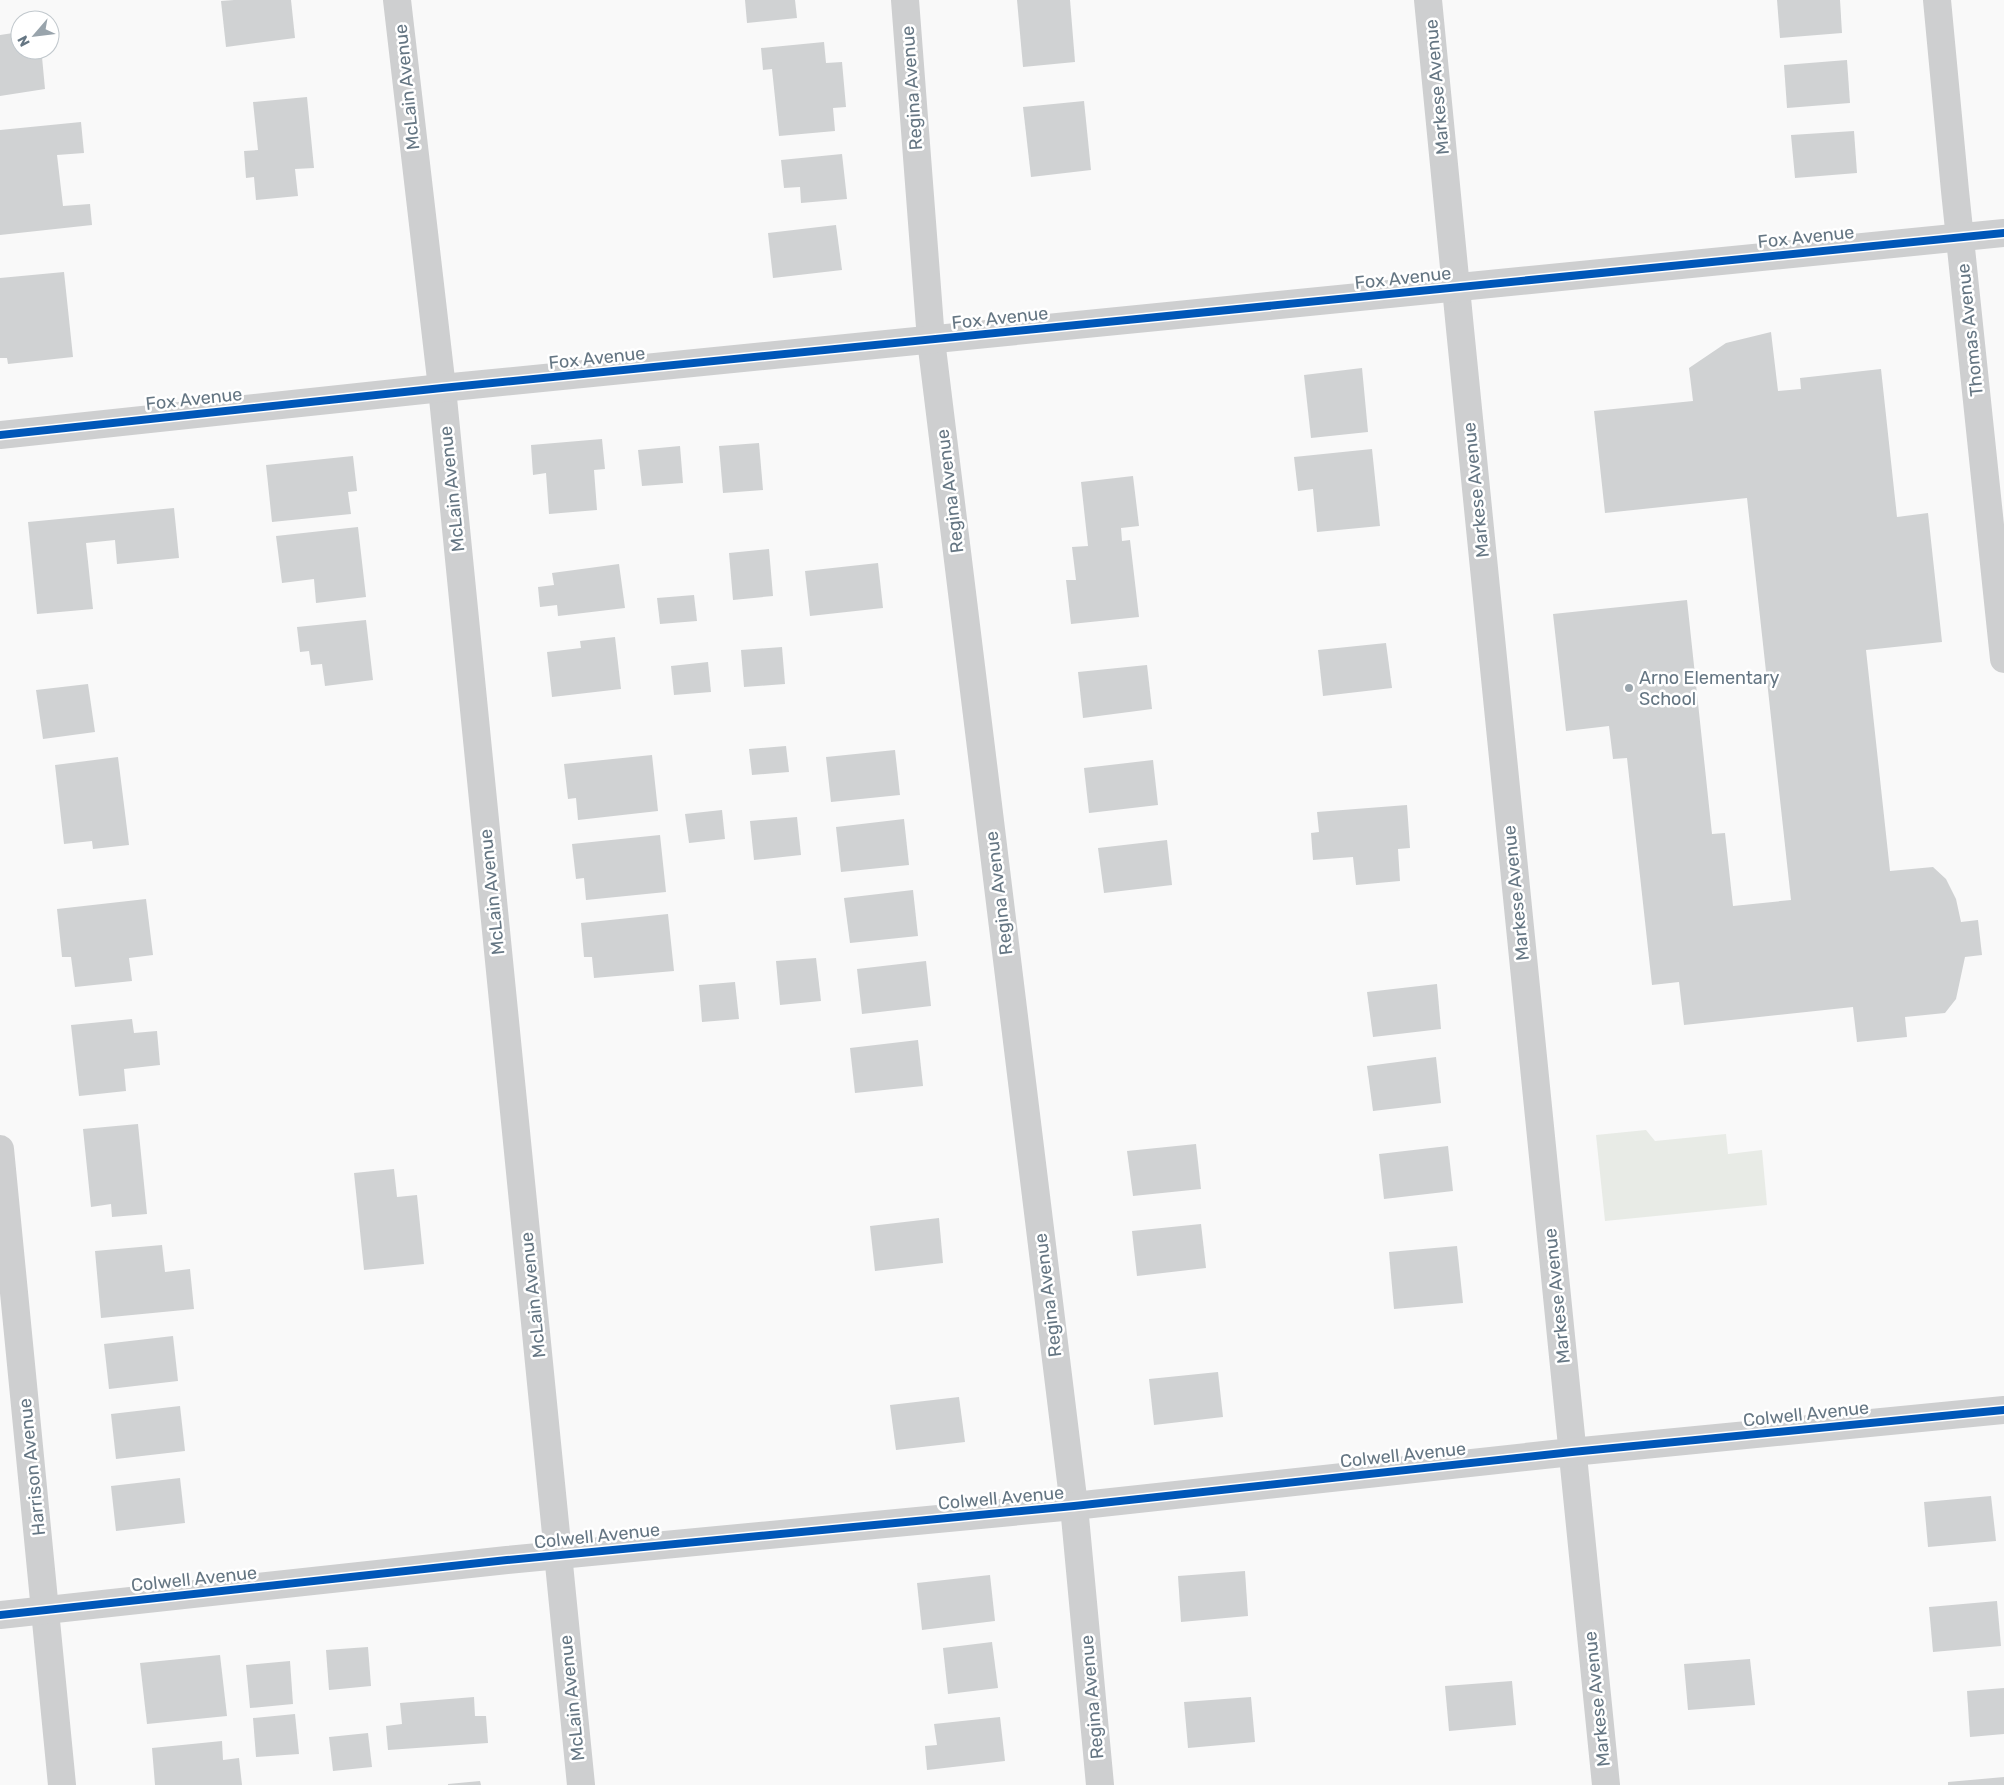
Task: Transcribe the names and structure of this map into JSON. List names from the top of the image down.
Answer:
{
  "streets": {
    "street": [
      "McLain Avenue",
      "Markese Avenue",
      "Regina Avenue",
      "Fox Avenue",
      "Thomas Avenue",
      "Colwell Avenue",
      "Harrison Avenue"
    ]
  },
  "crossings": [
    ["McLain Avenue", "Fox Avenue"],
    ["McLain Avenue", "Colwell Avenue"],
    ["Markese Avenue", "Fox Avenue"],
    ["Markese Avenue", "Colwell Avenue"],
    ["Regina Avenue", "Fox Avenue"],
    ["Regina Avenue", "Colwell Avenue"],
    ["Fox Avenue", "Thomas Avenue"],
    ["Colwell Avenue", "Harrison Avenue"]
  ],
  "places": ["Arno Elementary School"],
  "north": "bottom left"
}
